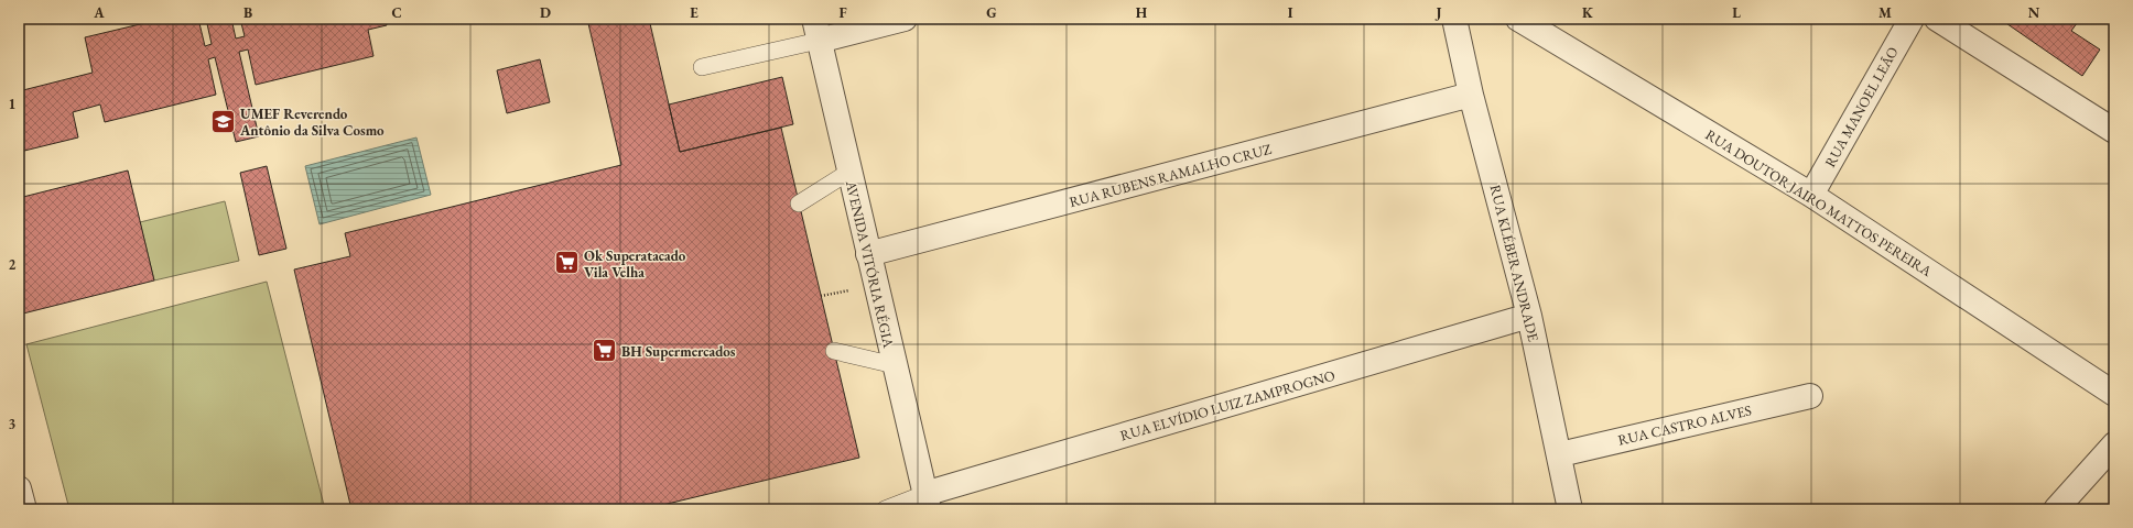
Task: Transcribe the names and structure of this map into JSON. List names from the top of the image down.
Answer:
{
  "streets": {
    "street": [
      "RUA MANOEL LEÃO",
      "RUA RUBENS RAMALHO CRUZ",
      "RUA DOUTOR JAIRO MATTOS PEREIRA",
      "RUA KLÉBER ANDRADE",
      "AVENIDA VITÓRIA RÉGIA",
      "RUA ELVÍDIO LUIZ ZAMPROGNO",
      "RUA CASTRO ALVES"
    ]
  },
  "crossings": [
    ["RUA MANOEL LEÃO", "RUA DOUTOR JAIRO MATTOS PEREIRA"],
    ["RUA RUBENS RAMALHO CRUZ", "RUA KLÉBER ANDRADE"],
    ["RUA RUBENS RAMALHO CRUZ", "AVENIDA VITÓRIA RÉGIA"],
    ["RUA KLÉBER ANDRADE", "RUA ELVÍDIO LUIZ ZAMPROGNO"],
    ["RUA KLÉBER ANDRADE", "RUA CASTRO ALVES"],
    ["AVENIDA VITÓRIA RÉGIA", "RUA ELVÍDIO LUIZ ZAMPROGNO"]
  ],
  "places": {
    "school or university": ["UMEF Reverendo Antônio da Silva Cosmo"],
    "supermarket": ["Ok Superatacado Vila Velha", "BH Supermercados"]
  },
  "grid": {
    "columns": [
      "A",
      "B",
      "C",
      "D",
      "E",
      "F",
      "G",
      "H",
      "I",
      "J",
      "K",
      "L",
      "M",
      "N"
    ],
    "rows": ["1", "2", "3"]
  }
}
